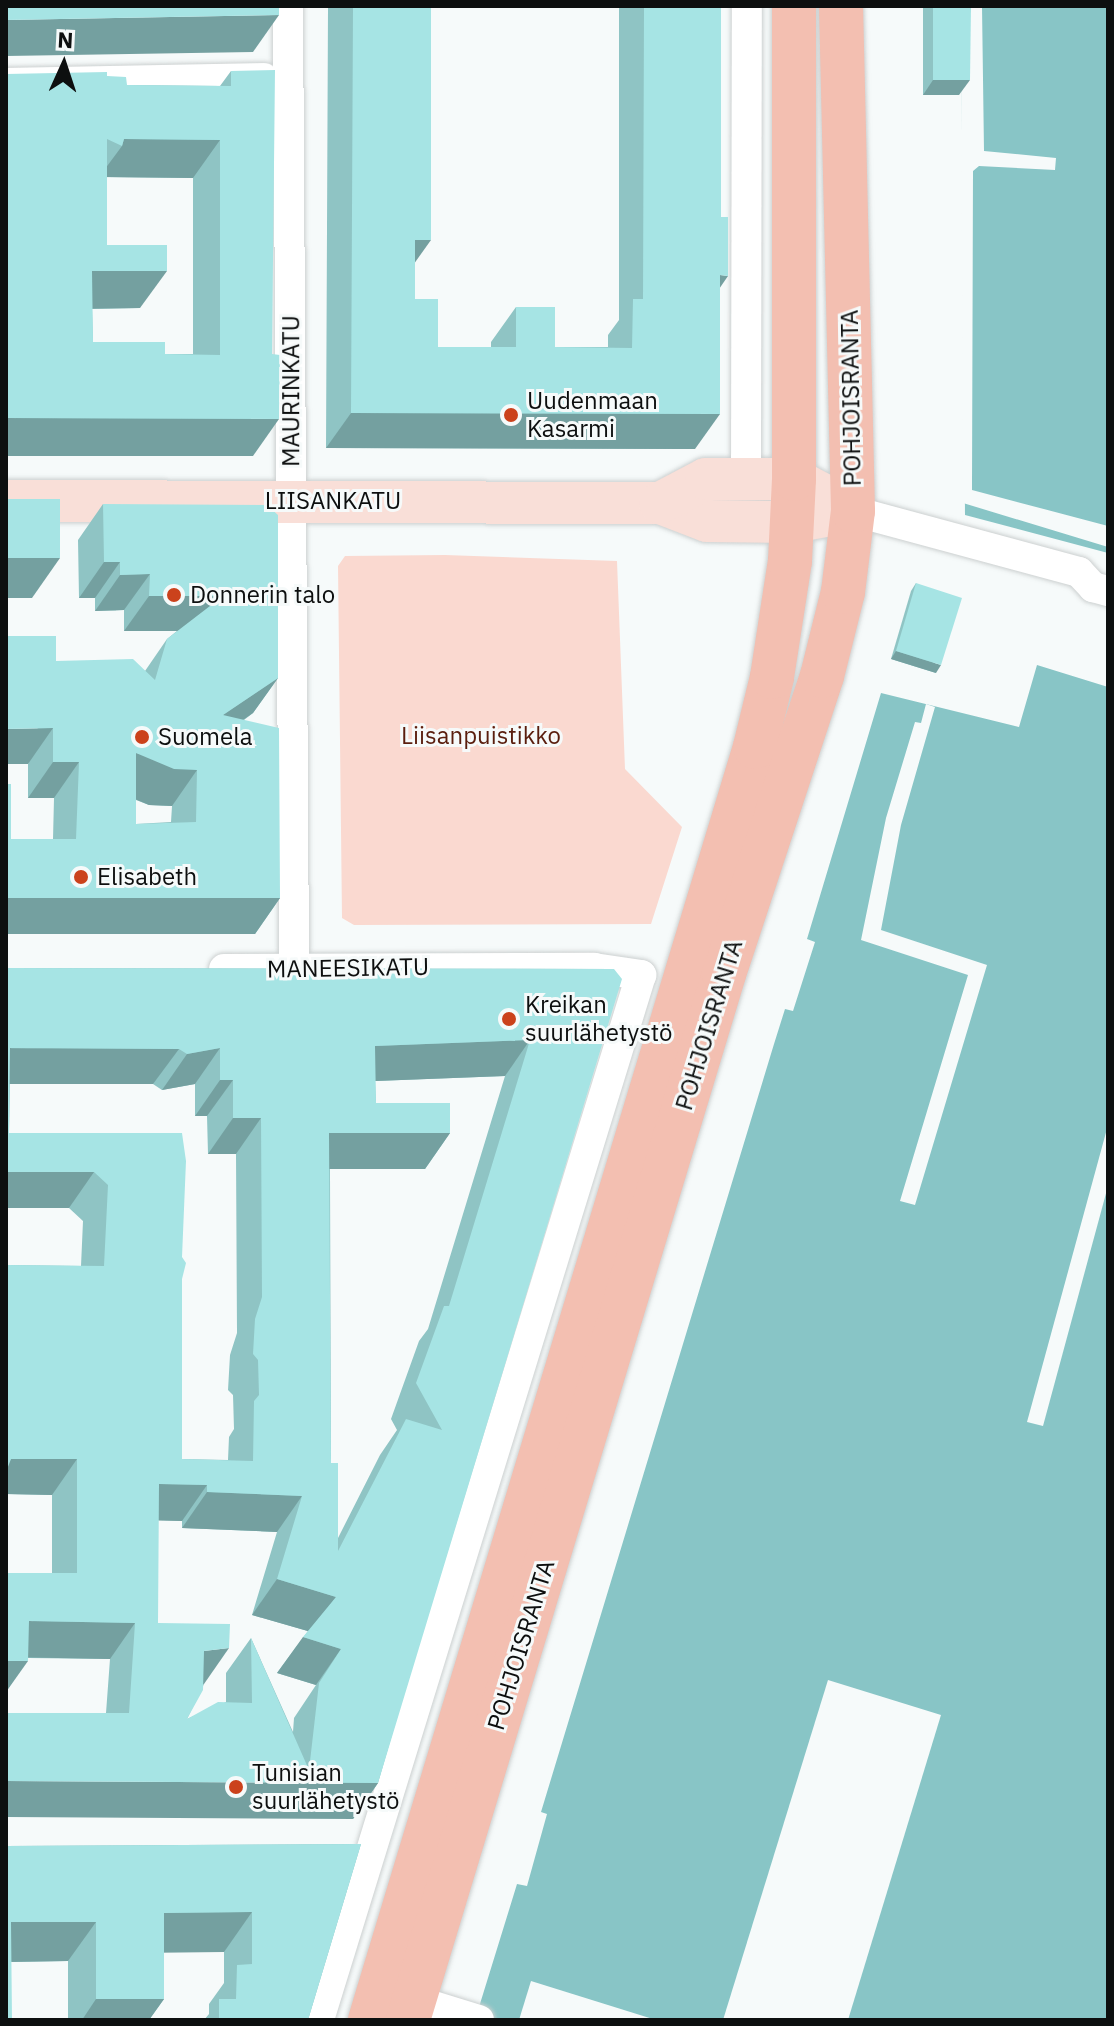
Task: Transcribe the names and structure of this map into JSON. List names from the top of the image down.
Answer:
{
  "streets": {
    "main road": ["POHJOISRANTA"],
    "street": ["MAURINKATU", "LIISANKATU", "MANEESIKATU"]
  },
  "crossings": [
    ["MAURINKATU", "LIISANKATU"],
    ["MAURINKATU", "MANEESIKATU"],
    ["POHJOISRANTA", "LIISANKATU"]
  ],
  "parks": ["Liisanpuistikko"],
  "places": [
    "Uudenmaan Kasarmi",
    "Donnerin talo",
    "Suomela",
    "Elisabeth",
    "Kreikan suurlähetystö",
    "Tunisian suurlähetystö"
  ],
  "north": "top"
}
